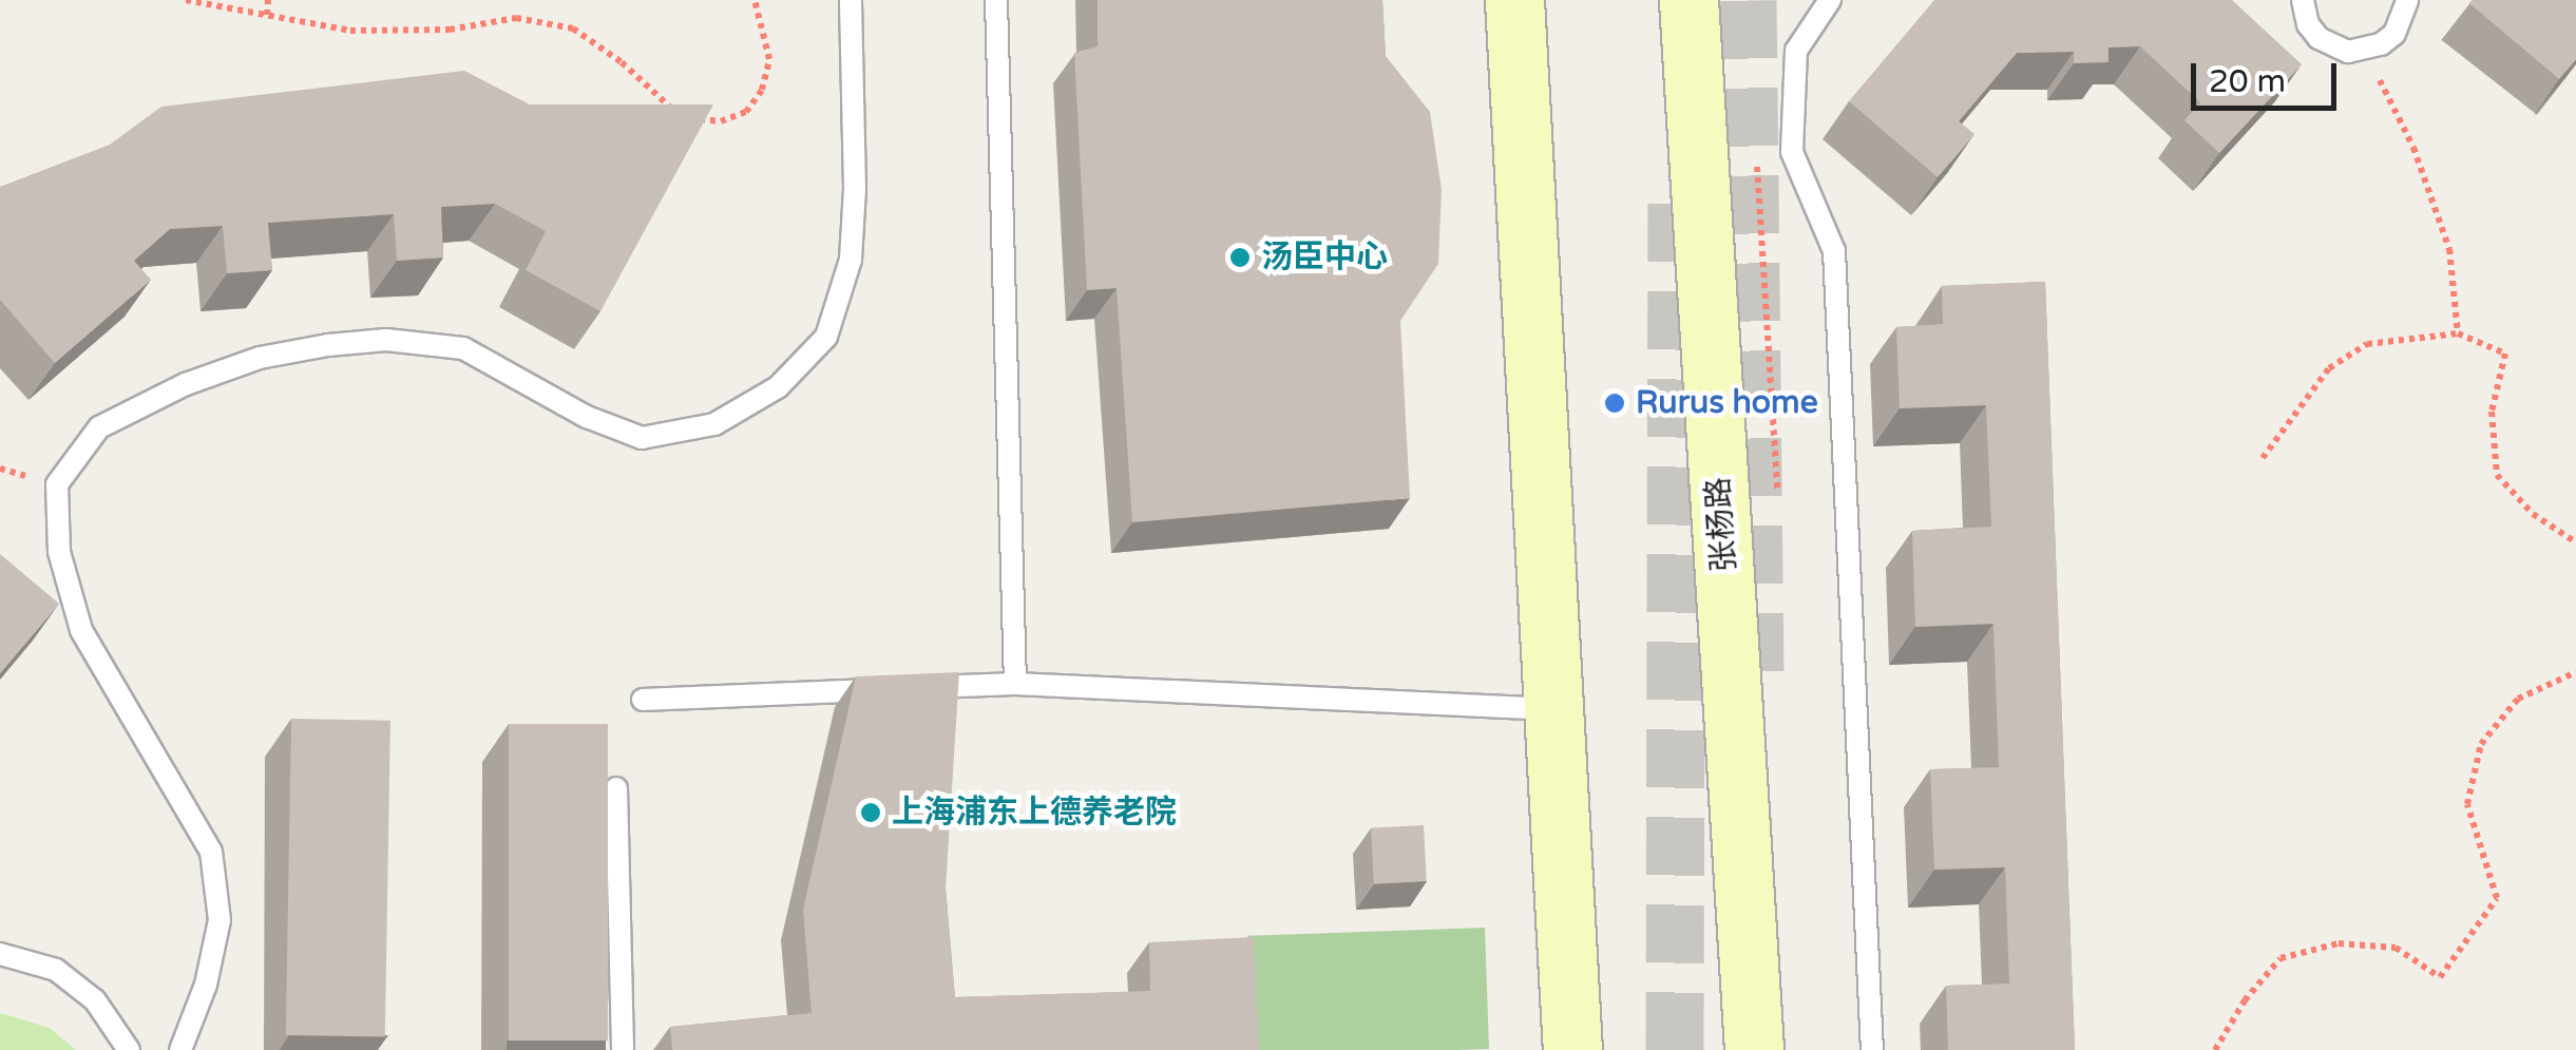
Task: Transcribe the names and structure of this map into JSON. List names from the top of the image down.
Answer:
{
  "streets": {
    "main road": ["张杨路"]
  },
  "places": ["汤臣中心", "Rurus home", "上海浦东上德养老院"],
  "scale_bar": "20 m"
}
